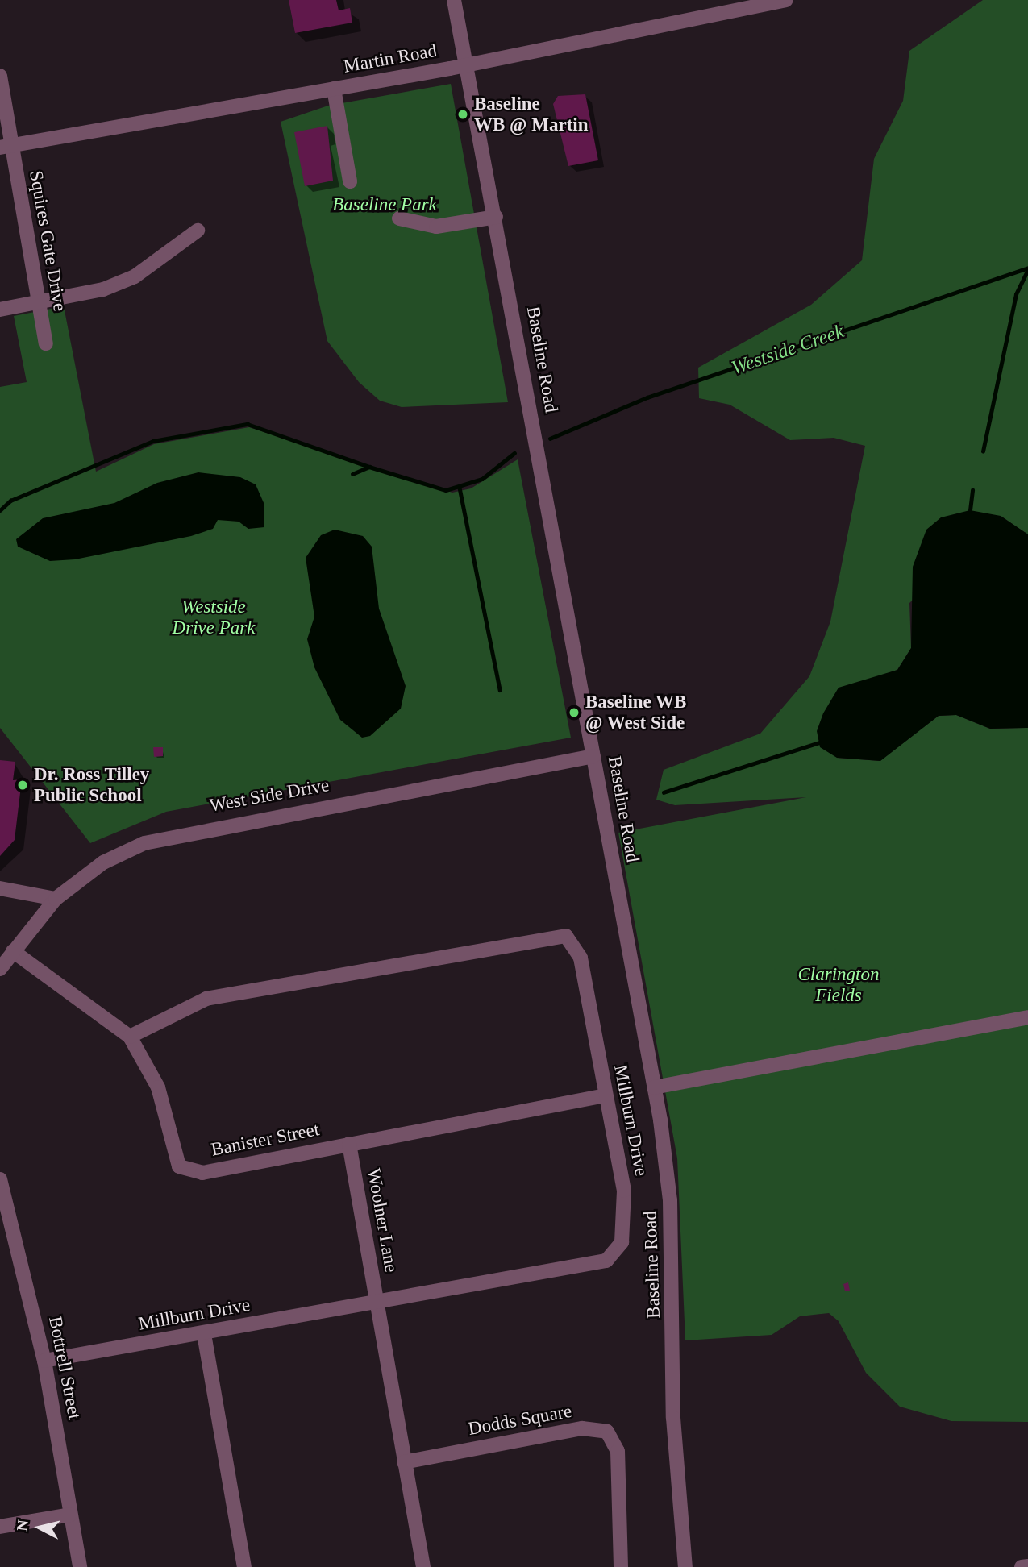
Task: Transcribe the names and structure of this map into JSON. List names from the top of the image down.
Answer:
{
  "streets": {
    "street": [
      "Martin Road",
      "Squires Gate Drive",
      "Baseline Road",
      "West Side Drive",
      "Millburn Drive",
      "Banister Street",
      "Woolner Lane",
      "Bottrell Street",
      "Dodds Square"
    ]
  },
  "crossings": [
    ["Martin Road", "Squires Gate Drive"],
    ["Martin Road", "Baseline Road"],
    ["Baseline Road", "West Side Drive"],
    ["West Side Drive", "Banister Street"],
    ["Millburn Drive", "Banister Street"],
    ["Millburn Drive", "Woolner Lane"],
    ["Millburn Drive", "Bottrell Street"],
    ["Banister Street", "Woolner Lane"]
  ],
  "water": ["Westside Creek"],
  "parks": ["Baseline Park", "Westside Drive Park", "Clarington Fields"],
  "places": ["Baseline WB @ Martin", "Baseline WB @ West Side", "Dr. Ross Tilley Public School"],
  "north": "left"
}
